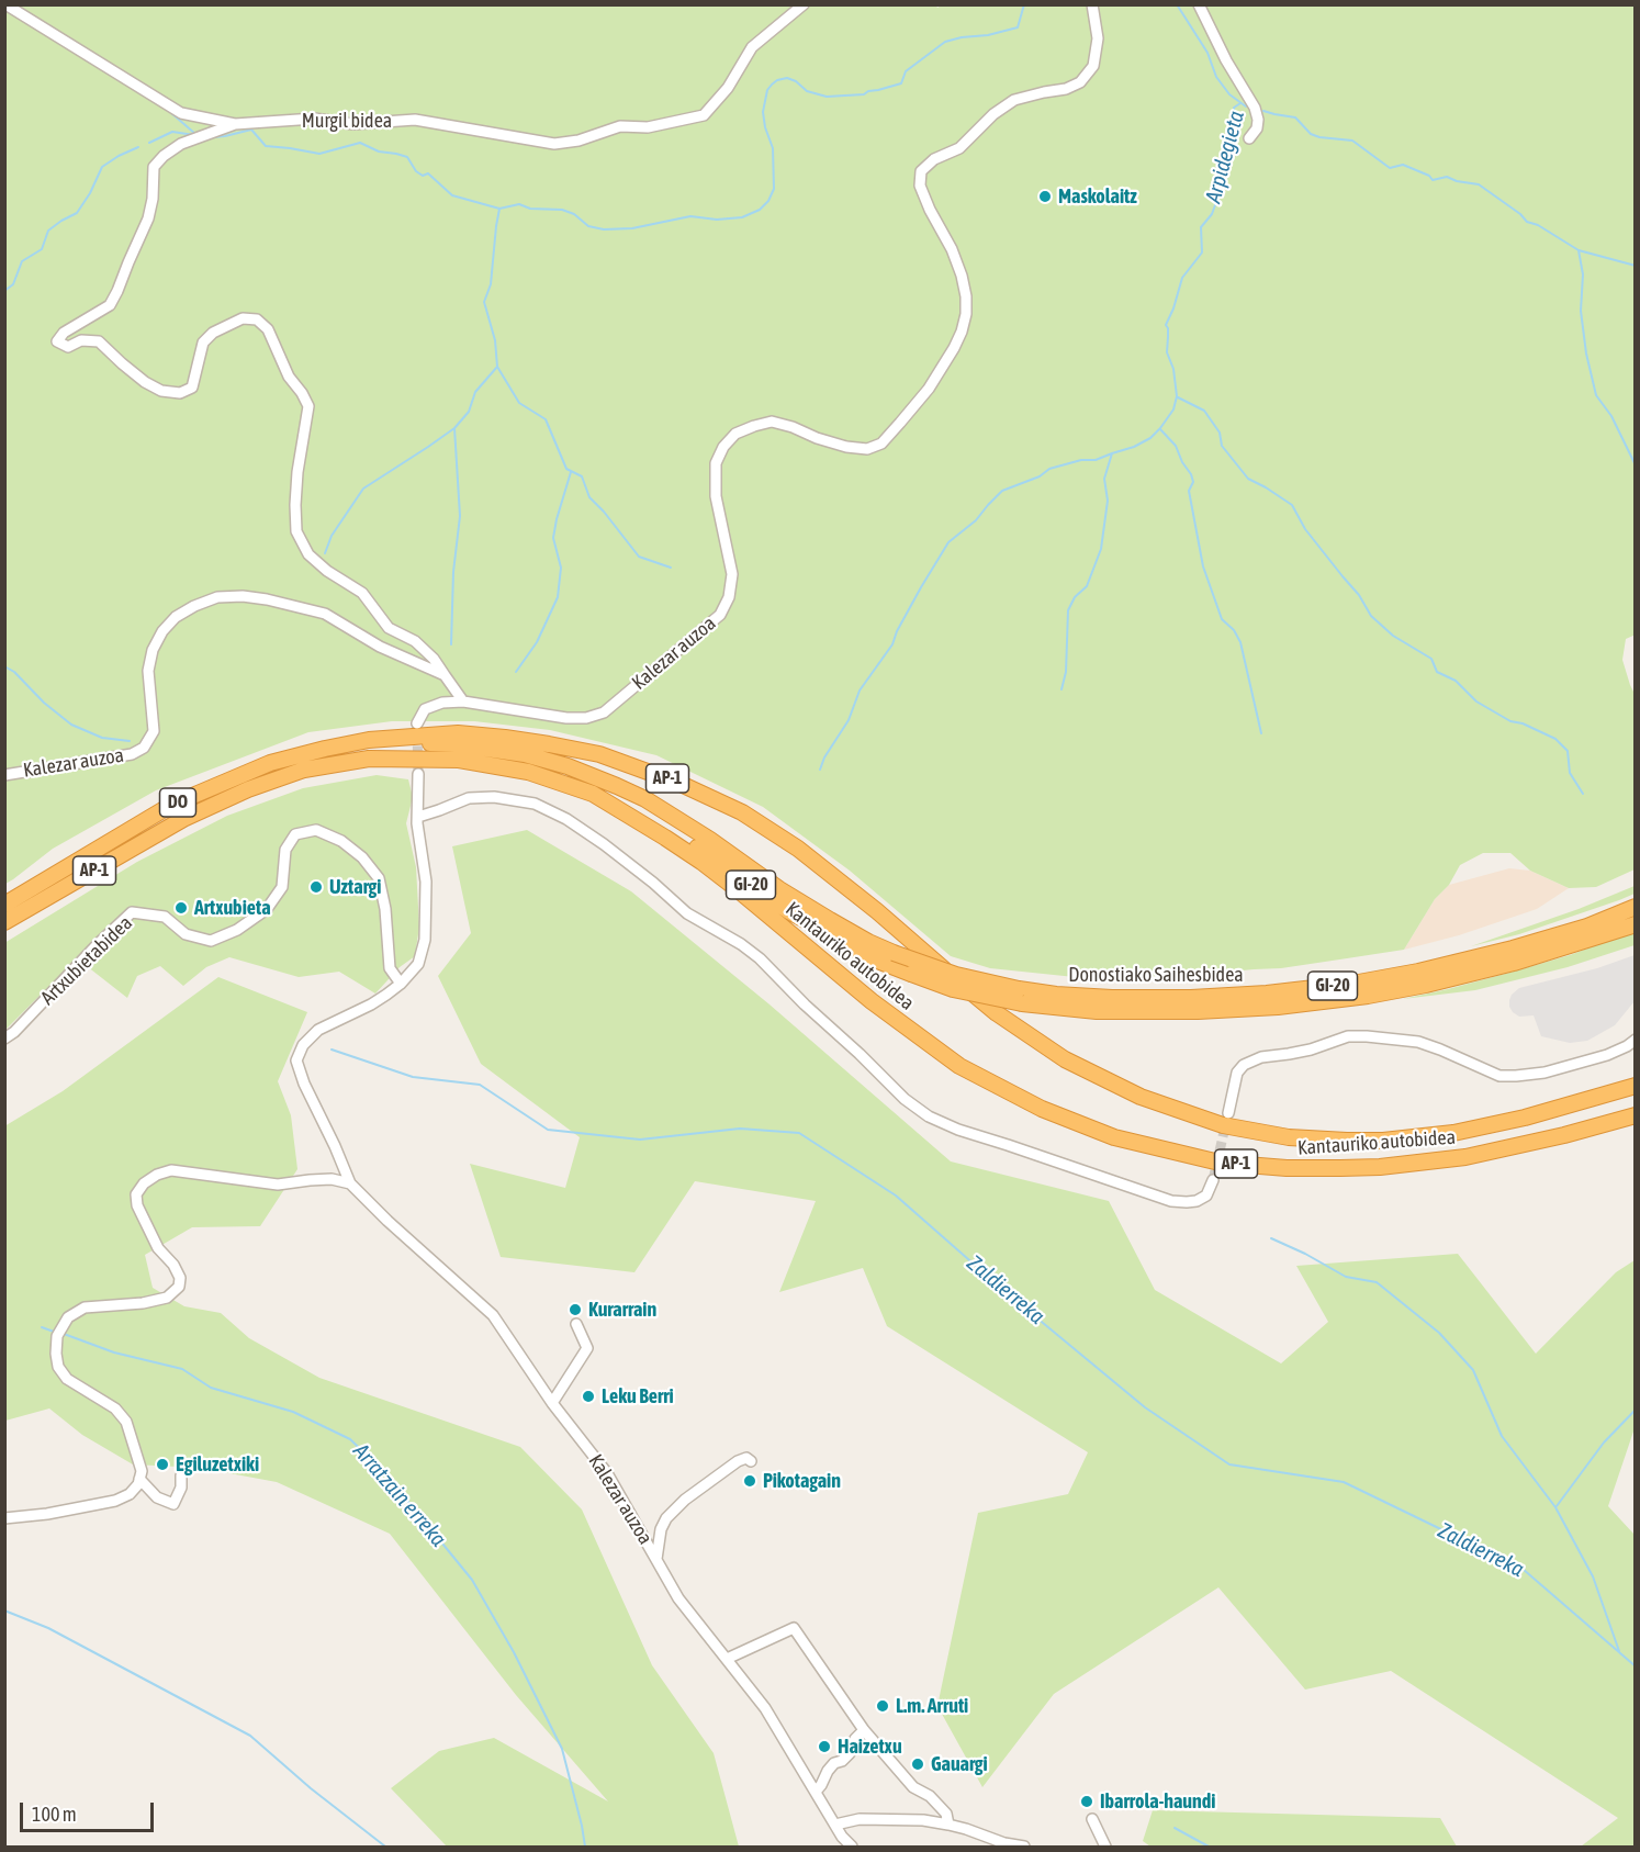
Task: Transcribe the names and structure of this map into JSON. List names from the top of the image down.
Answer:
{
  "streets": {
    "highway": [
      "AP-1",
      "DO",
      "GI-20",
      "Kantauriko autobidea",
      "Donostiako Saihesbidea"
    ],
    "street": ["Murgil bidea", "Kalezar auzoa", "Artxubietabidea"]
  },
  "crossings": [
    ["Kalezar auzoa", "Artxubietabidea"],
    ["DO", "Kantauriko autobidea"],
    ["DO", "Donostiako Saihesbidea"],
    ["Kantauriko autobidea", "Donostiako Saihesbidea"]
  ],
  "water": ["Arpidegieta", "Zaldierreka", "Arratzain erreka"],
  "places": [
    "Maskolaitz",
    "Uztargi",
    "Artxubieta",
    "Kurarrain",
    "Leku Berri",
    "Egiluzetxiki",
    "Pikotagain",
    "L.m. Arruti",
    "Haizetxu",
    "Gauargi",
    "Ibarrola-haundi"
  ],
  "scale_bar": "100 m"
}
